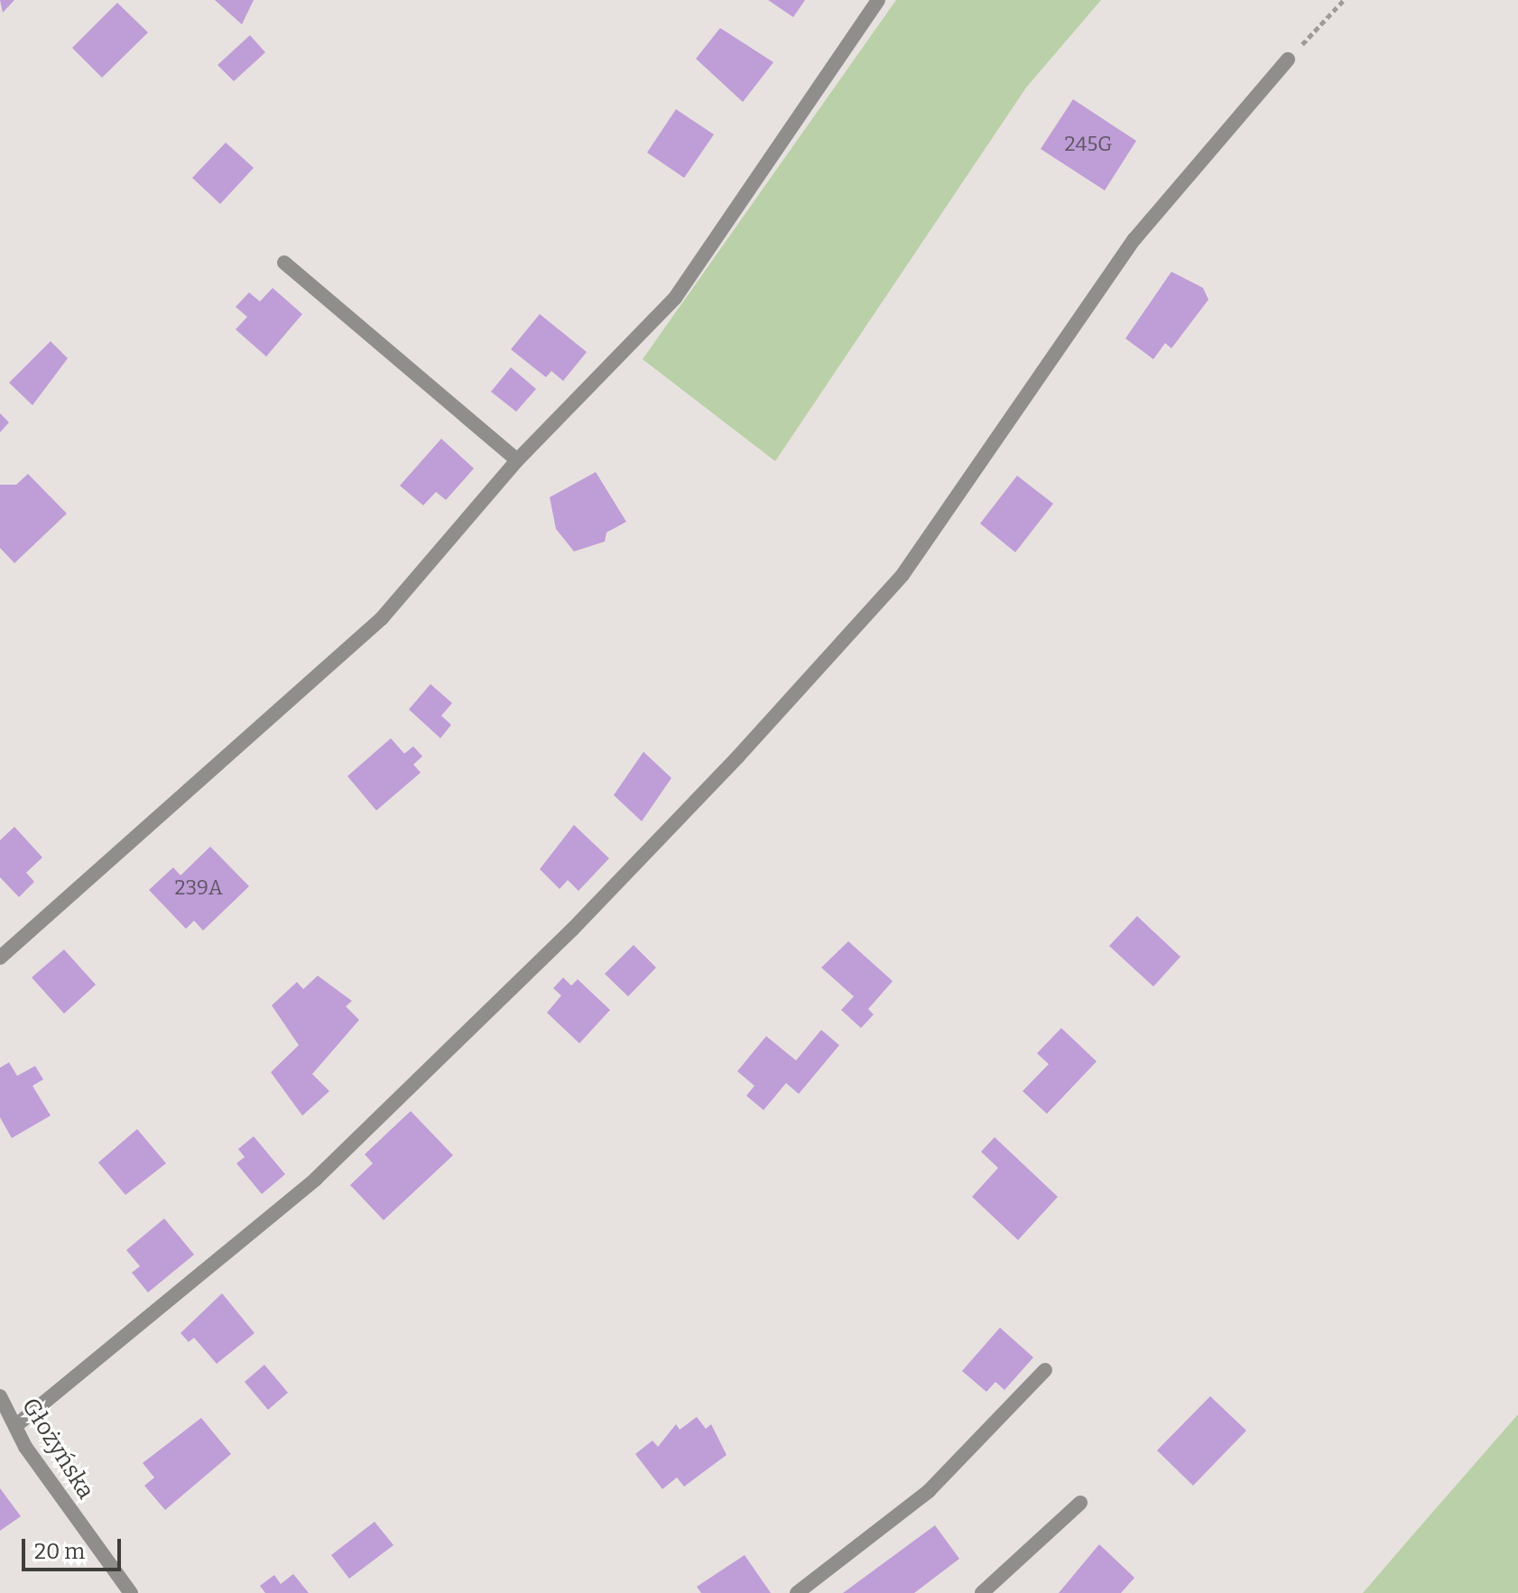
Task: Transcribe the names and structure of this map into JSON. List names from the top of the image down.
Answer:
{
  "streets": {
    "street": ["Głożyńska"]
  },
  "house_numbers": ["245G", "239A"],
  "scale_bar": "20 m"
}
